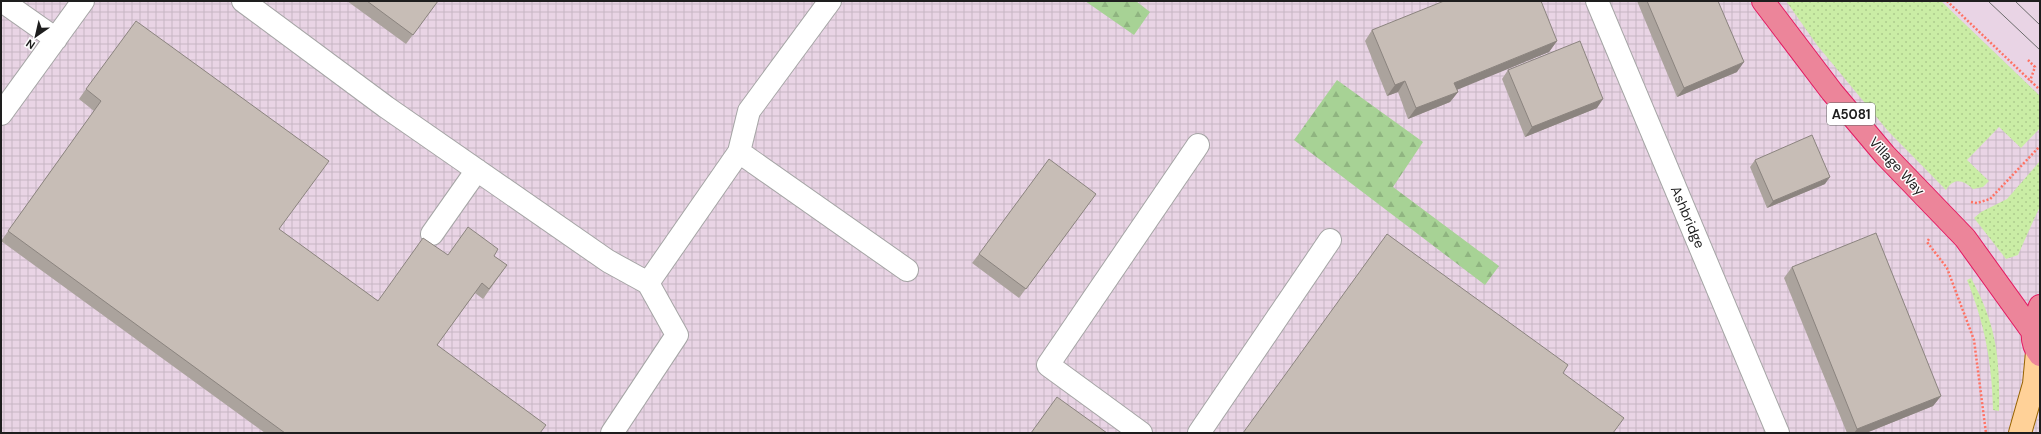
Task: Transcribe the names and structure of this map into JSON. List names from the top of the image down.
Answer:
{
  "streets": {
    "highway": ["A5081", "Village Way"],
    "street": ["Ashbridge"]
  },
  "north": "bottom left"
}
